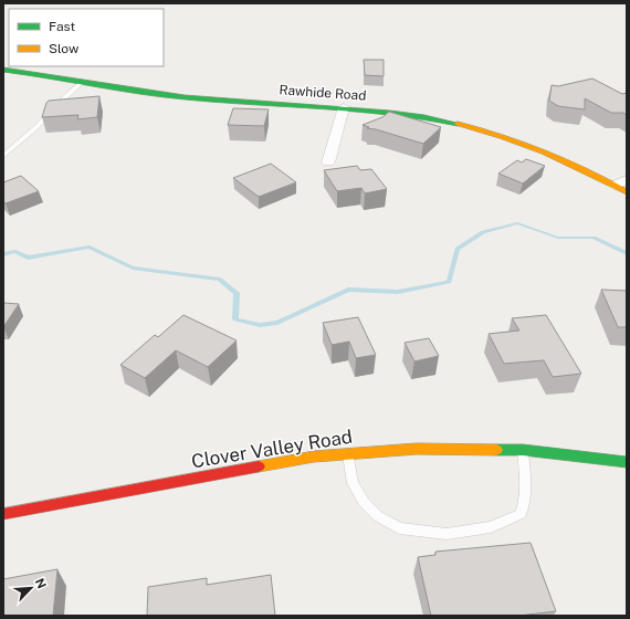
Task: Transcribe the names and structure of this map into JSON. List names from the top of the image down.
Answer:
{
  "streets": {
    "street": ["Rawhide Road", "Clover Valley Road"]
  },
  "legend": ["Fast", "Slow"],
  "north": "top right"
}
